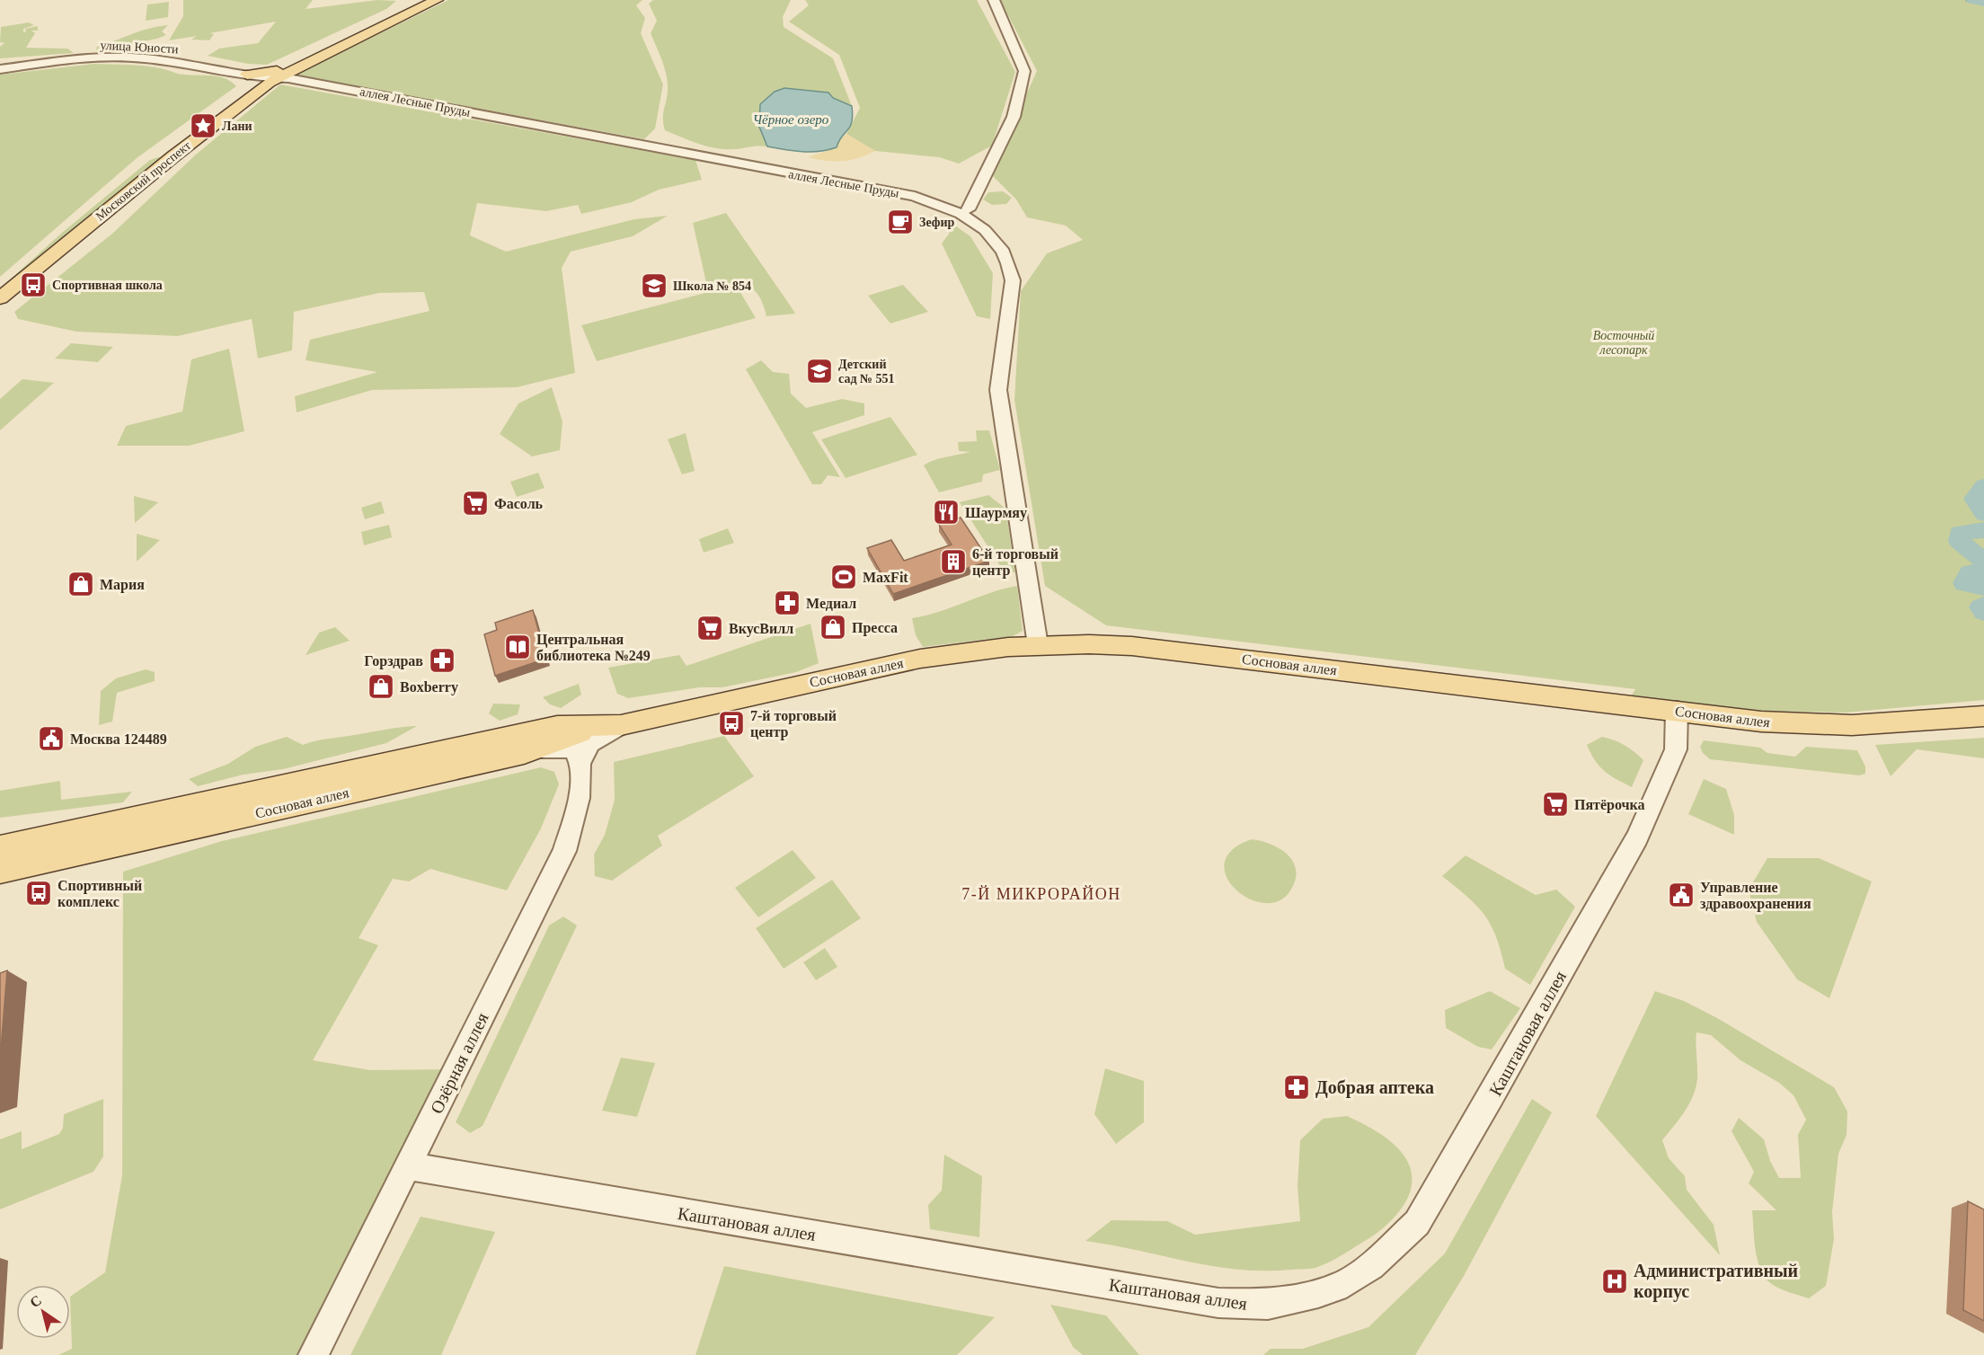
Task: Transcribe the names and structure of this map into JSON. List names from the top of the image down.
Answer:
{
  "streets": {
    "main road": ["Московский проспект", "Сосновая аллея"],
    "street": [
      "улица Юности",
      "аллея Лесные Пруды",
      "Каштановая аллея",
      "Озёрная аллея"
    ]
  },
  "crossings": [
    ["улица Юности", "Московский проспект"],
    ["аллея Лесные Пруды", "Московский проспект"],
    ["аллея Лесные Пруды", "Сосновая аллея"],
    ["Сосновая аллея", "Каштановая аллея"],
    ["Каштановая аллея", "Озёрная аллея"]
  ],
  "districts": ["7-Й МИКРОРАЙОН"],
  "water": ["Чёрное озеро"],
  "parks": ["Восточный лесопарк"],
  "places": {
    "place": ["Лани"],
    "cafe": ["Зефир"],
    "bus stop": ["Спортивная школа", "7-й торговый центр", "Спортивный комплекс"],
    "school or university": ["Школа № 854", "Детский сад № 551"],
    "supermarket": ["Фасоль", "ВкусВилл", "Пятёрочка"],
    "restaurant": ["Шаурмяу"],
    "building": ["6-й торговый центр"],
    "sports": ["MaxFit"],
    "shop": ["Мария", "Пресса", "Boxberry"],
    "pharmacy": ["Медиал", "Горздрав", "Добрая аптека"],
    "library": ["Центральная библиотека №249"],
    "public building": ["Москва 124489", "Управление здравоохранения"],
    "hospital": ["Административный корпус"]
  },
  "north": "top left"
}
